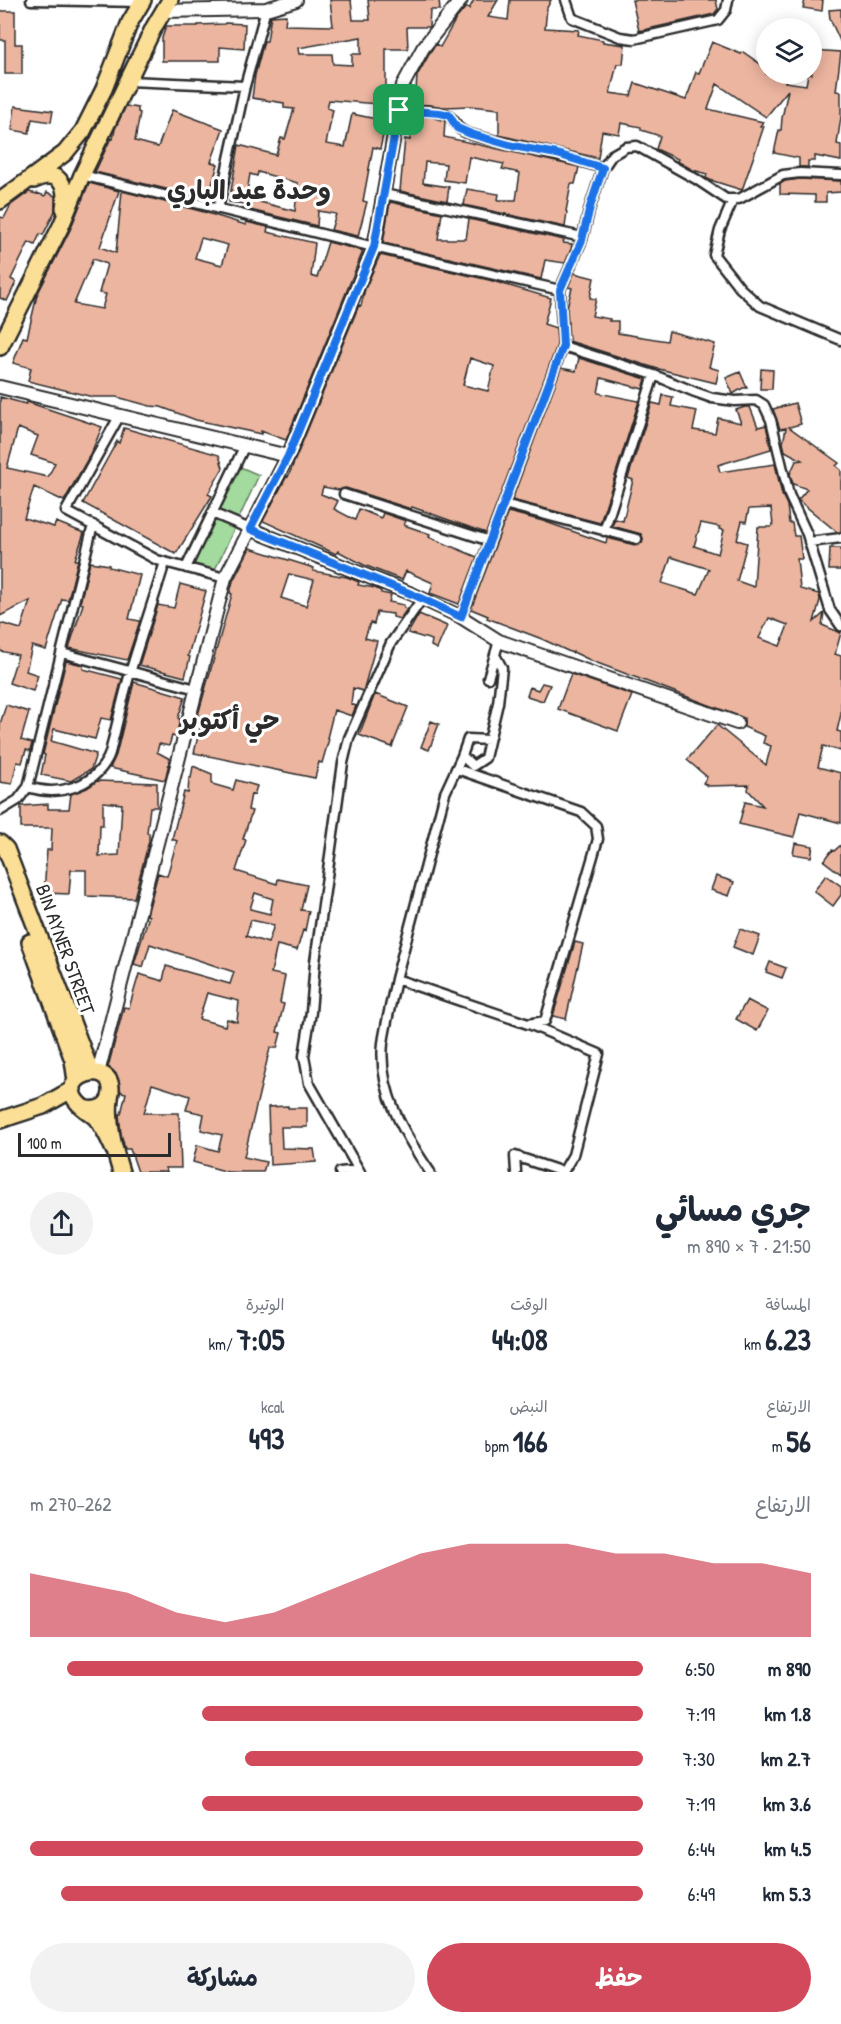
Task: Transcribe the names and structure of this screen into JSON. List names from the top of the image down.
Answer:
{
  "streets": {
    "highway": ["BIN AYNER STREET"]
  },
  "districts": ["وحدة عبد الباري", "حي أكتوبر"],
  "scale_bar": "100 m",
  "page": {
    "scale": "100 m",
    "heading": ["جري مسائي", "21:50 · 7 × 890 m"],
    "stats": [
      ["المسافة", "6.23 km"],
      ["الوقت", "44:08"],
      ["الوتيرة", "7:05 /km"],
      ["الارتفاع", "56 m"],
      ["النبض", "166 bpm"],
      ["kcal", "493"]
    ],
    "chart": ["الارتفاع", "262–270 m"],
    "list": [
      {
        "name": "890 m",
        "note": "6:50"
      },
      {
        "name": "1.8 km",
        "note": "7:19"
      },
      {
        "name": "2.7 km",
        "note": "7:30"
      },
      {
        "name": "3.6 km",
        "note": "7:19"
      },
      {
        "name": "4.5 km",
        "note": "6:44"
      },
      {
        "name": "5.3 km",
        "note": "6:49"
      }
    ],
    "buttons": ["حفظ", "مشاركة"]
  }
}
